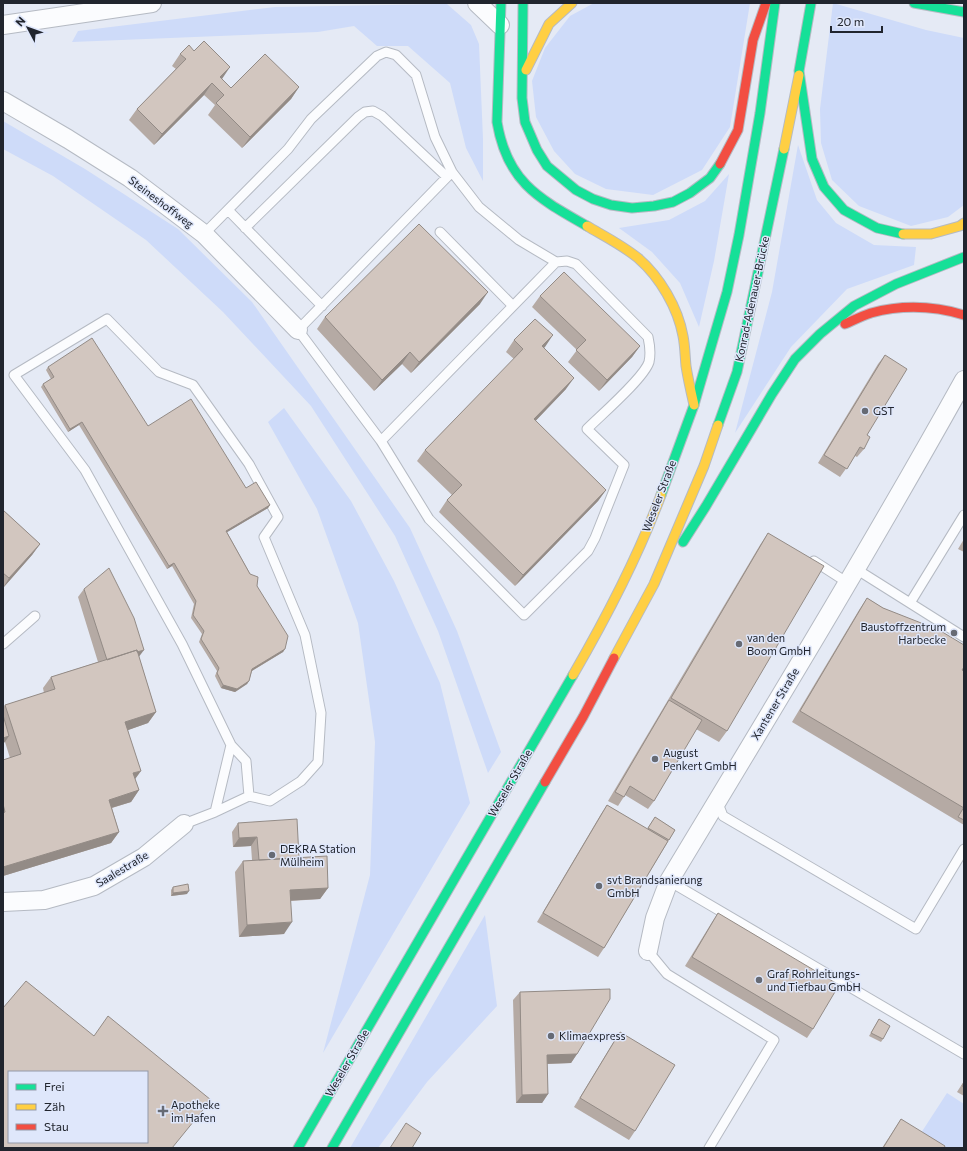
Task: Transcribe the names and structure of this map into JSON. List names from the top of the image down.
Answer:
{
  "streets": {
    "main road": ["Konrad-Adenauer-Brücke", "Weseler Straße"],
    "street": ["Steineshoffweg", "Xantener Straße", "Saalestraße"]
  },
  "places": {
    "other": [
      "GST",
      "Baustoffzentrum Harbecke",
      "van den Boom GmbH",
      "August Penkert GmbH",
      "DEKRA Station Mülheim",
      "svt Brandsanierung GmbH",
      "Graf Rohrleitungs- und Tiefbau GmbH",
      "Klimaexpress"
    ],
    "health": ["Apotheke im Hafen"]
  },
  "legend": ["Frei", "Zäh", "Stau"],
  "scale_bar": "20 m",
  "north": "top left"
}
